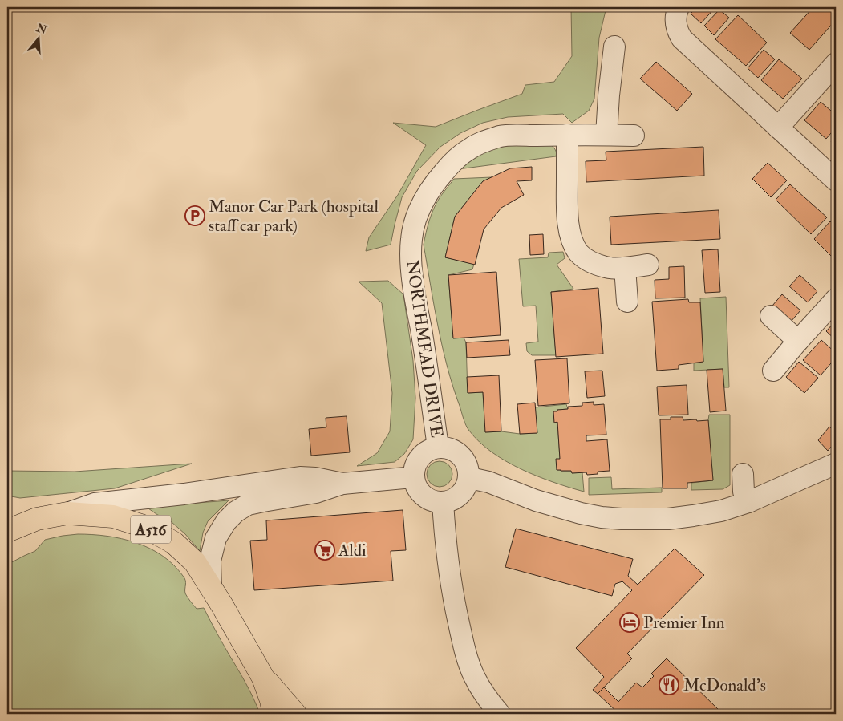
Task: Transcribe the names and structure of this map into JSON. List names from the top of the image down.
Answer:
{
  "streets": {
    "highway": ["A516"],
    "street": ["NORTHMEAD DRIVE"]
  },
  "places": {
    "parking": ["Manor Car Park (hospital staff car park)"],
    "supermarket": ["Aldi"],
    "hotel": ["Premier Inn"],
    "restaurant": ["McDonald's"]
  },
  "north": "top"
}
